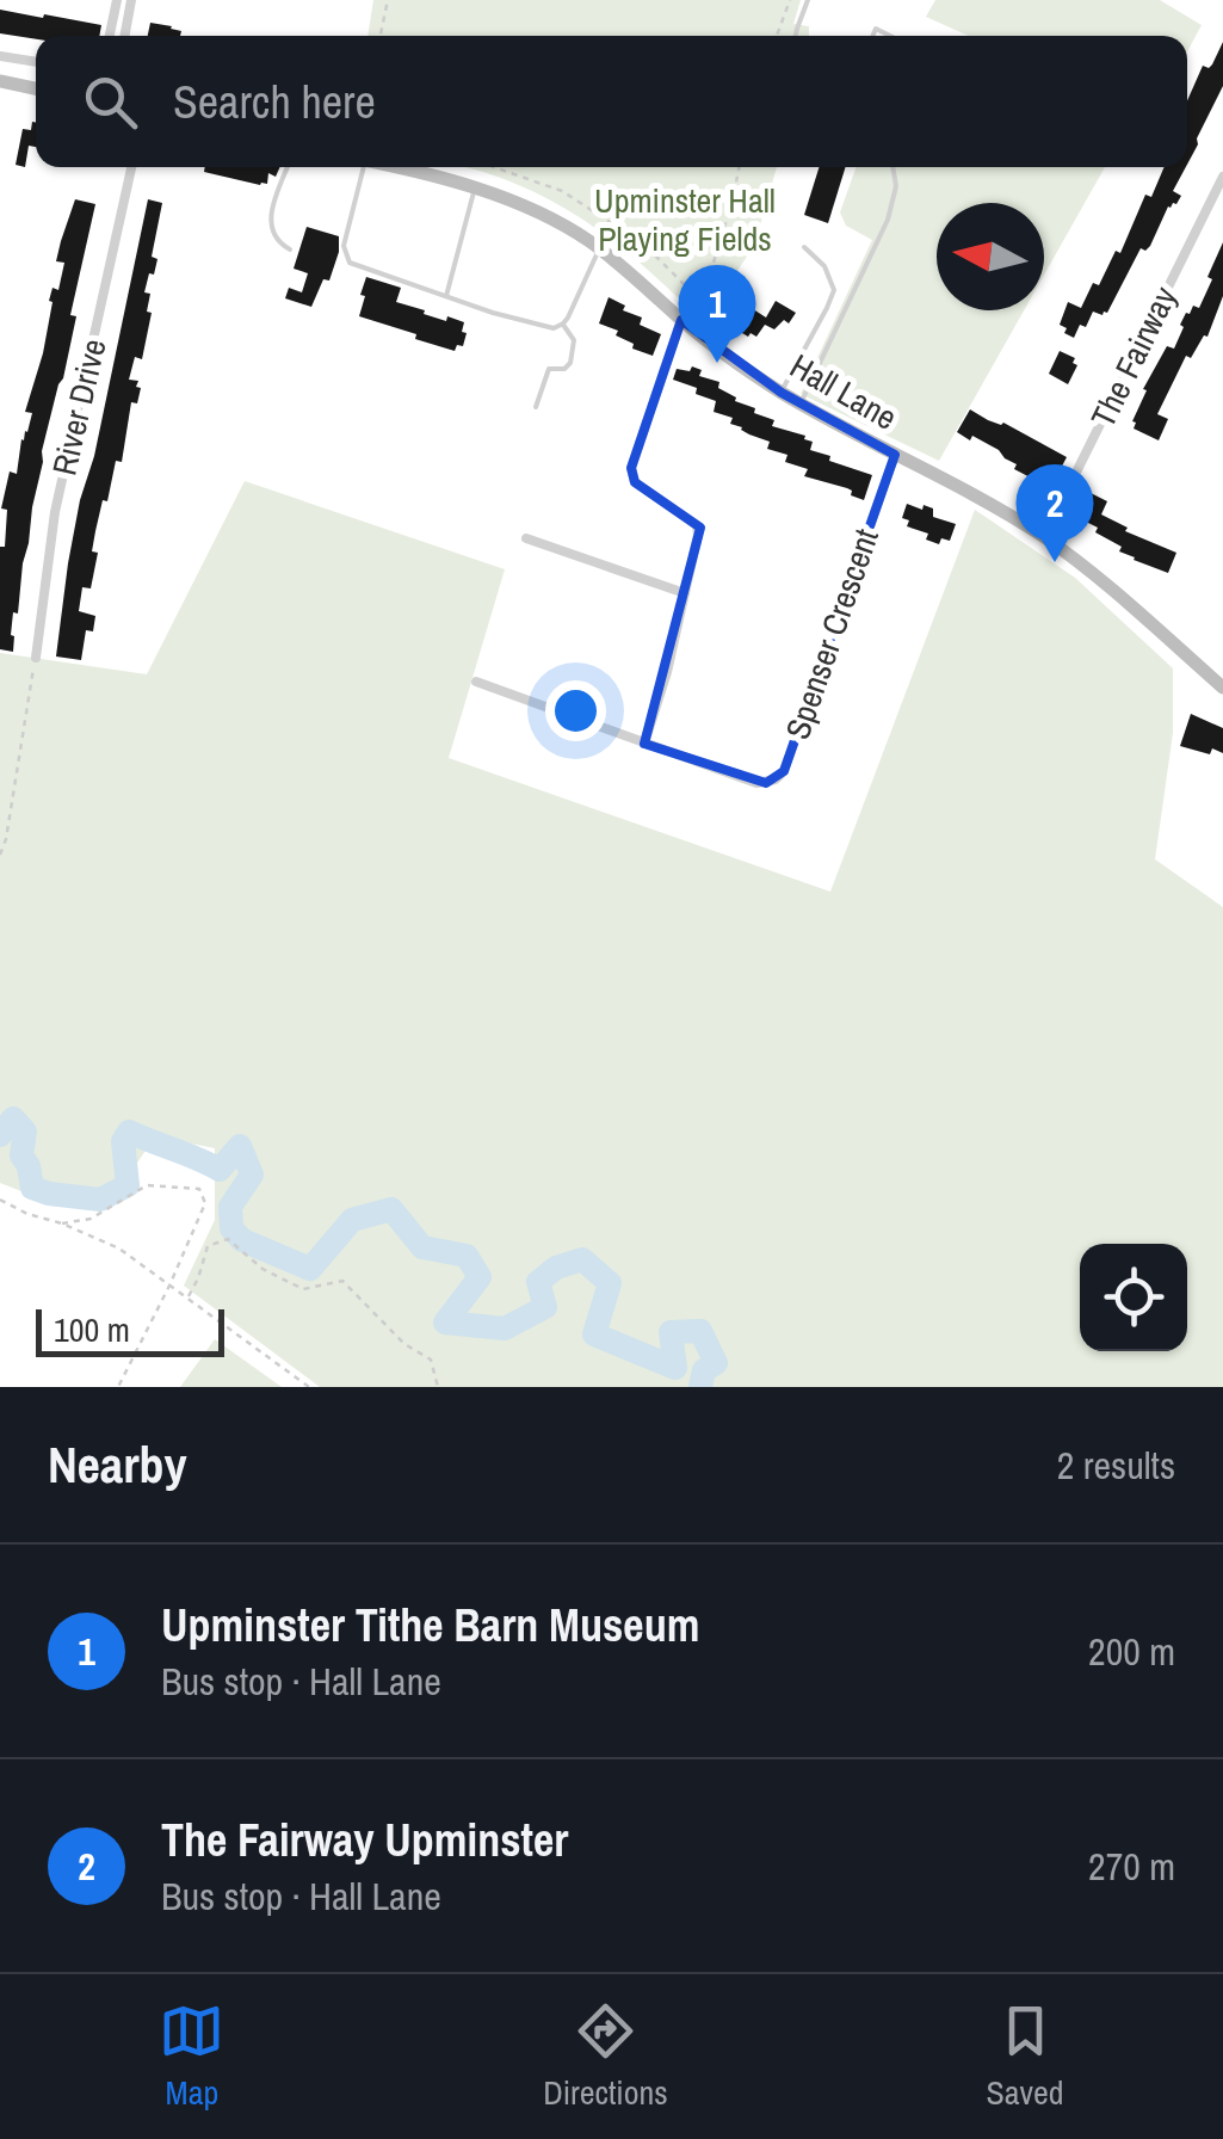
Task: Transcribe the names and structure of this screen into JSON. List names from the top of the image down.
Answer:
{
  "streets": {
    "street": [
      "The Fairway",
      "Hall Lane",
      "River Drive",
      "Spenser Crescent"
    ]
  },
  "crossings": [
    ["The Fairway", "Hall Lane"],
    ["Hall Lane", "Spenser Crescent"]
  ],
  "parks": ["Upminster Hall Playing Fields"],
  "scale_bar": "100 m",
  "north": "left",
  "page": {
    "search": "Search here",
    "pins": ["1", "2"],
    "scale": "100 m",
    "heading": ["Nearby", "2 results"],
    "list": [
      {
        "mark": "1",
        "name": "Upminster Tithe Barn Museum",
        "note": "Bus stop · Hall Lane",
        "value": "200 m"
      },
      {
        "mark": "2",
        "name": "The Fairway Upminster",
        "note": "Bus stop · Hall Lane",
        "value": "270 m"
      }
    ],
    "nav": ["Map", "Directions", "Saved"]
  }
}
